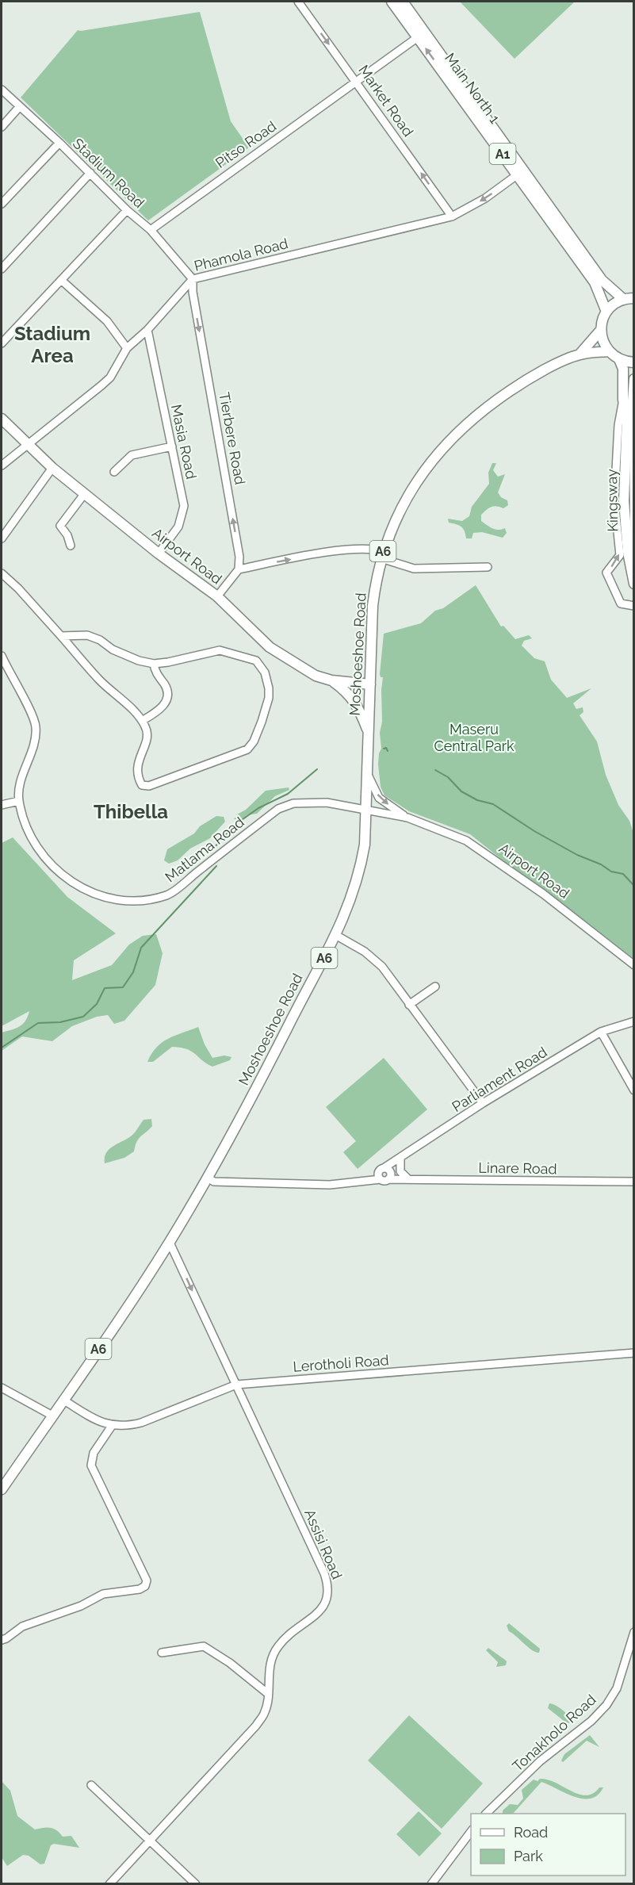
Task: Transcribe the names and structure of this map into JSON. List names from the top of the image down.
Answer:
{
  "streets": {
    "main road": [
      "Main North 1",
      "A1",
      "Kingsway",
      "A6",
      "Airport Road",
      "Moshoeshoe Road"
    ],
    "street": [
      "Market Road",
      "Pitso Road",
      "Stadium Road",
      "Phamola Road",
      "Tierbere Road",
      "Masia Road",
      "Matlama Road",
      "Parliament Road",
      "Linare Road",
      "Lerotholi Road",
      "Assisi Road",
      "Tonakholo Road"
    ]
  },
  "crossings": [
    ["Main North 1", "Pitso Road"],
    ["Main North 1", "Phamola Road"],
    ["Market Road", "Pitso Road"],
    ["Market Road", "Phamola Road"],
    ["Pitso Road", "Stadium Road"],
    ["Stadium Road", "Phamola Road"],
    ["Stadium Road", "Tierbere Road"],
    ["Phamola Road", "Tierbere Road"],
    ["Phamola Road", "Masia Road"],
    ["Phamola Road", "Airport Road"],
    ["Masia Road", "Airport Road"],
    ["Airport Road", "Moshoeshoe Road"],
    ["Airport Road", "Matlama Road"],
    ["Moshoeshoe Road", "Matlama Road"],
    ["Moshoeshoe Road", "Linare Road"],
    ["Moshoeshoe Road", "Lerotholi Road"],
    ["Moshoeshoe Road", "Assisi Road"],
    ["Parliament Road", "Linare Road"],
    ["Lerotholi Road", "Assisi Road"]
  ],
  "districts": ["Stadium Area", "Thibella"],
  "parks": ["Maseru Central Park"],
  "legend": ["Road", "Park"]
}
